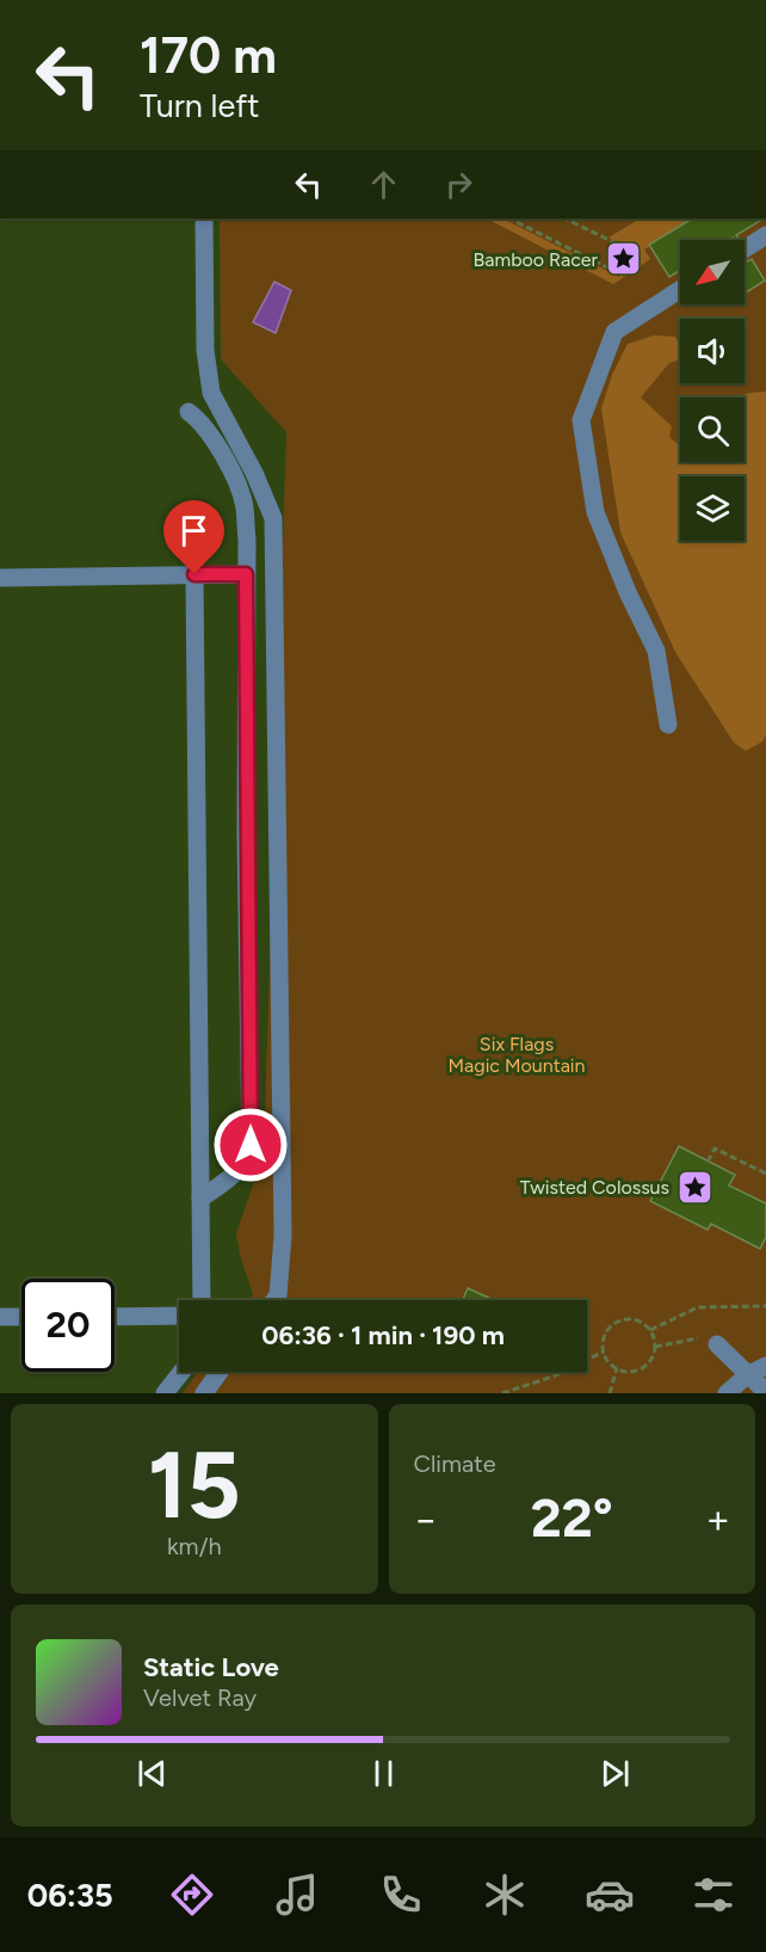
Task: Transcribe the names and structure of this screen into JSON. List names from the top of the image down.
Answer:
{
  "parks": ["Six Flags Magic Mountain"],
  "places": {
    "place": ["Bamboo Racer", "Twisted Colossus"]
  },
  "north": "bottom left",
  "page": {
    "turn": ["170 m", "Turn left"],
    "limit": "20",
    "trip": "06:36 · 1 min · 190 m",
    "tile": [
      ["15", "km/h"],
      "Climate"
    ],
    "heat": ["−", "22°", "+"],
    "song": ["Static Love", "Velvet Ray"],
    "tabs": "06:35"
  }
}
